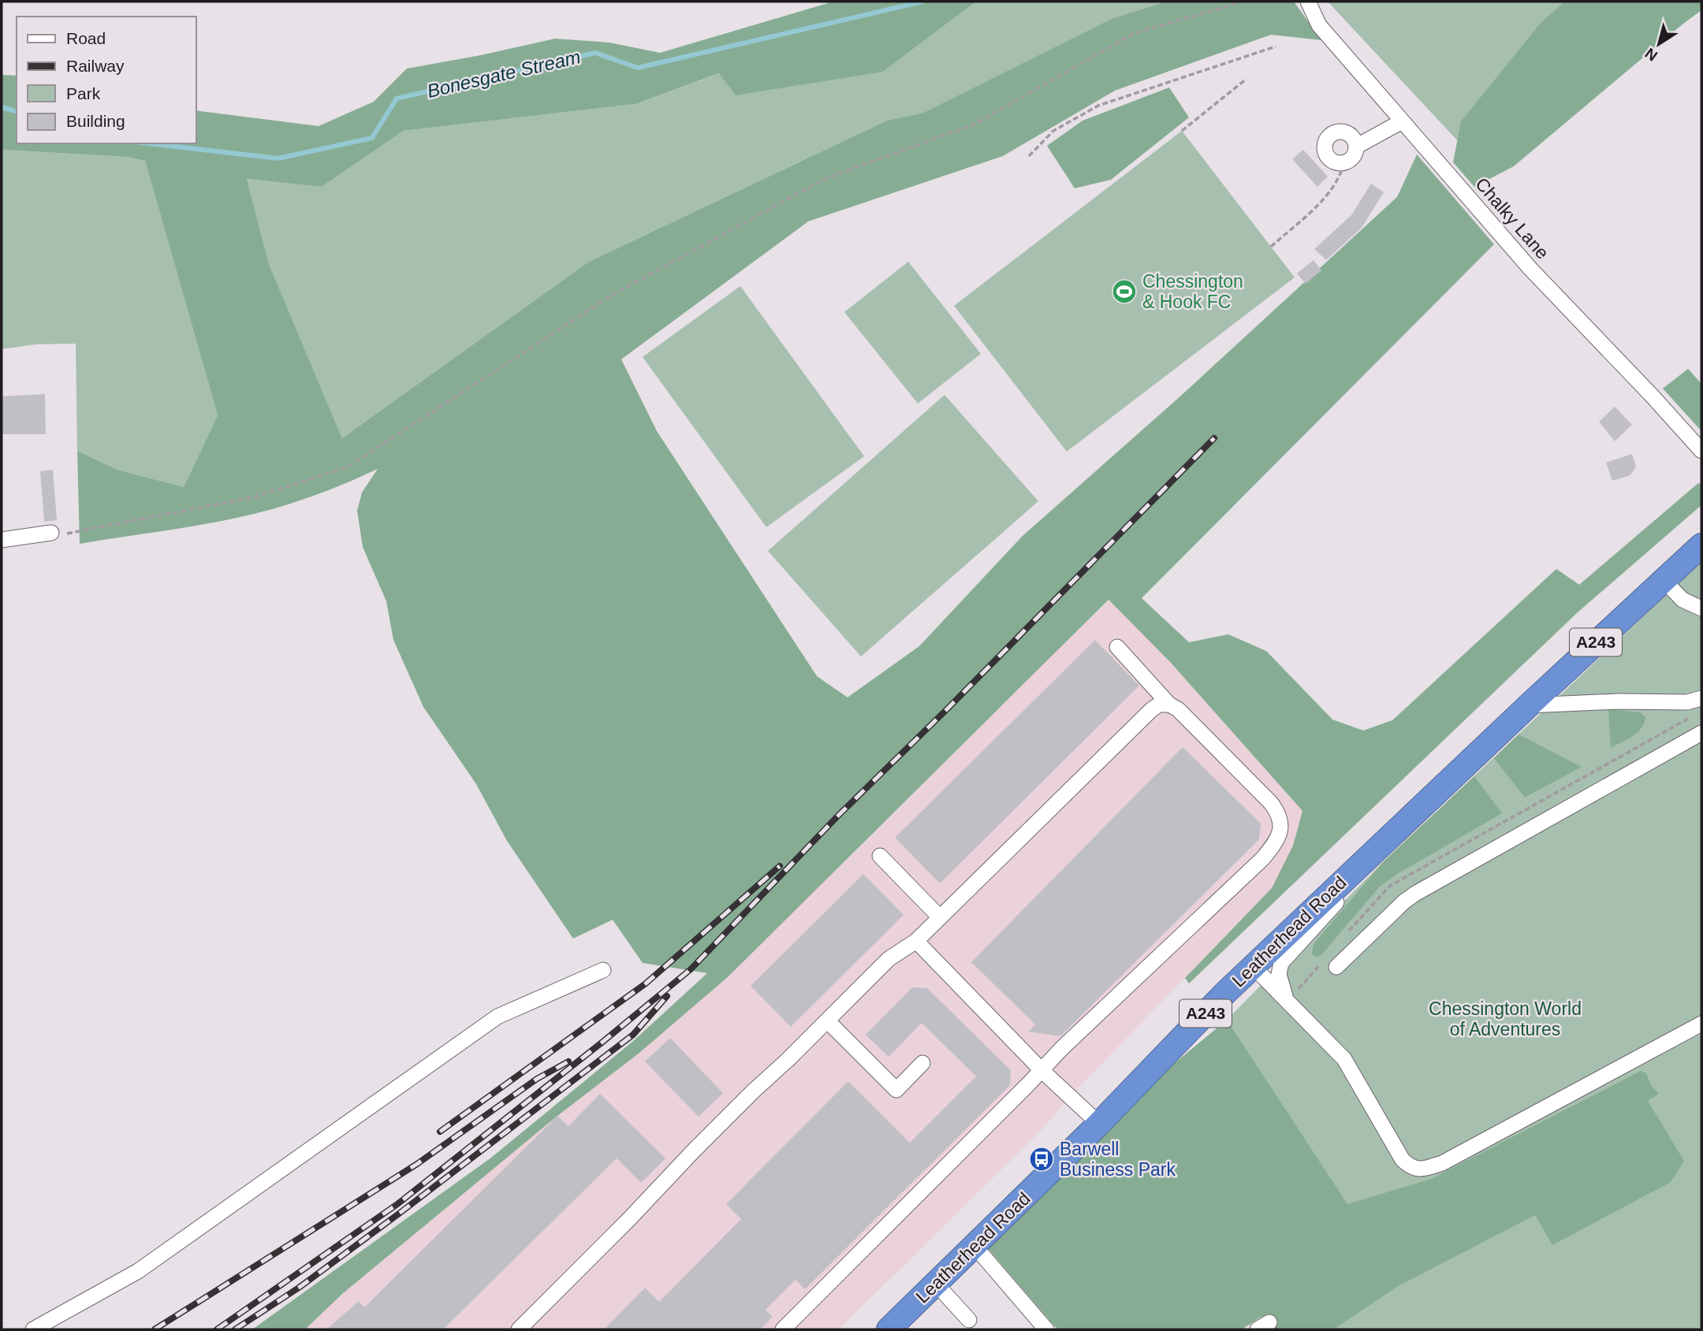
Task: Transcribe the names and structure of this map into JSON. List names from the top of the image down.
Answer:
{
  "streets": {
    "highway": ["A243", "Leatherhead Road"],
    "street": ["Chalky Lane"]
  },
  "water": ["Bonesgate Stream"],
  "parks": ["Chessington World of Adventures"],
  "places": {
    "sports": ["Chessington & Hook FC"],
    "bus stop": ["Barwell Business Park"]
  },
  "legend": [
    "Road",
    "Railway",
    "Park",
    "Building"
  ],
  "north": "bottom left"
}
